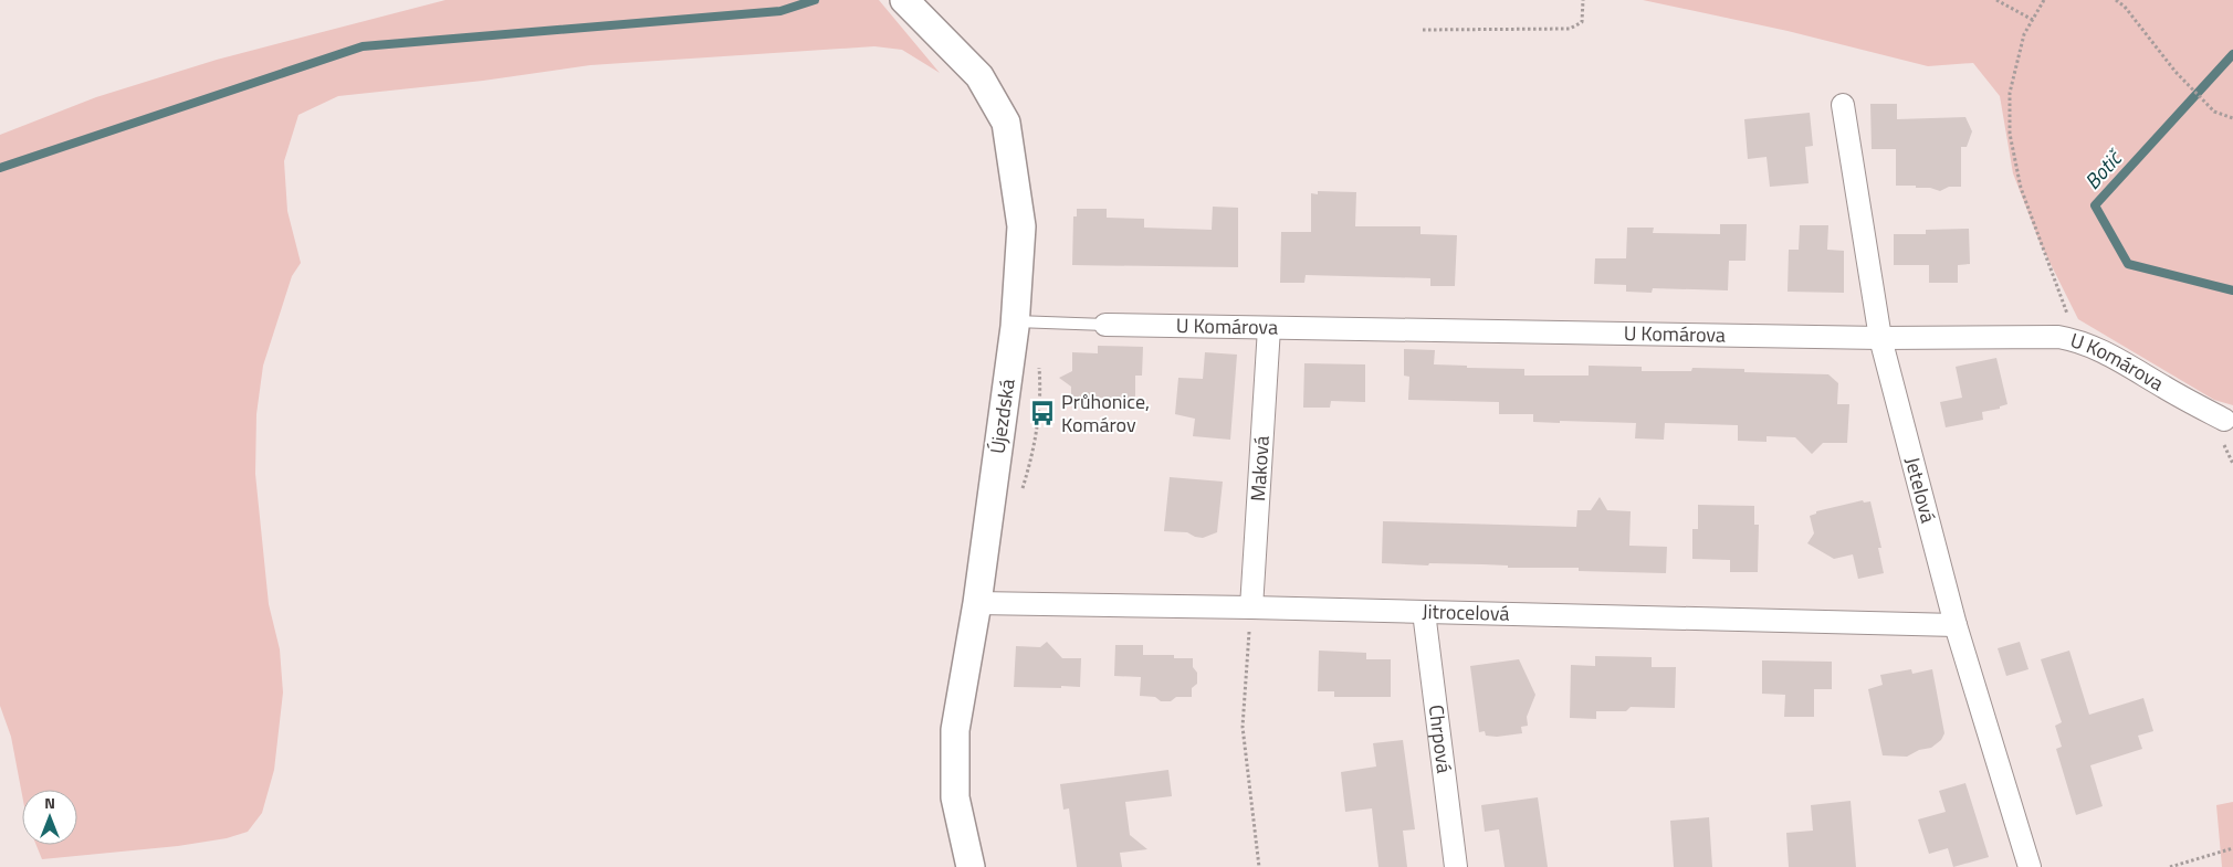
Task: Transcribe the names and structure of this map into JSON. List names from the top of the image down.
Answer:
{
  "streets": {
    "street": [
      "U Komárova",
      "Újezdská",
      "Maková",
      "Jetelová",
      "Jitrocelová",
      "Chrpová"
    ]
  },
  "crossings": [
    ["U Komárova", "Maková"],
    ["U Komárova", "Jetelová"],
    ["Újezdská", "Jitrocelová"],
    ["Maková", "Jitrocelová"],
    ["Jetelová", "Jitrocelová"],
    ["Jitrocelová", "Chrpová"]
  ],
  "water": ["Botič"],
  "places": {
    "bus stop": ["Průhonice, Komárov"]
  },
  "north": "top"
}
